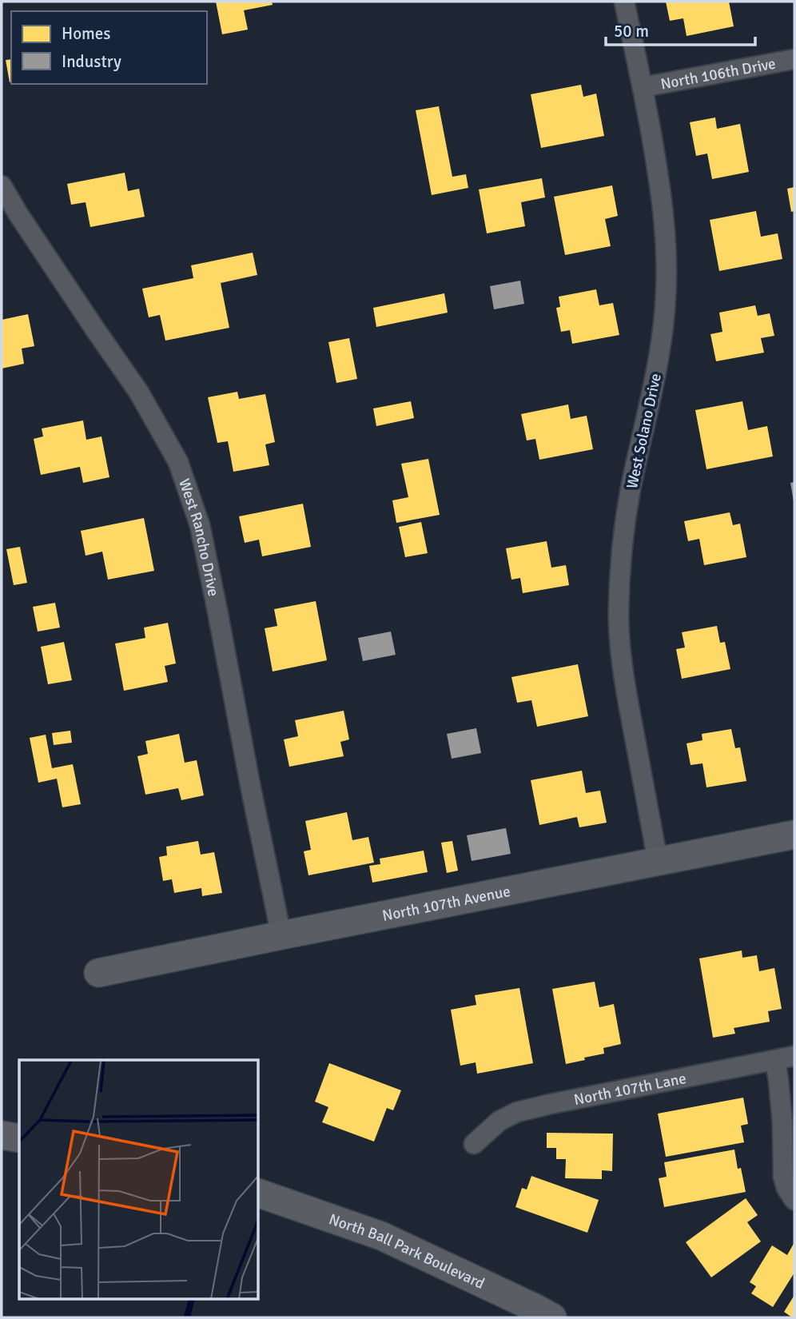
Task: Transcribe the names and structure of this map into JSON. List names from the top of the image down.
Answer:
{
  "streets": {
    "street": [
      "North 106th Drive",
      "West Solano Drive",
      "West Rancho Drive",
      "North 107th Avenue",
      "North 107th Lane",
      "North Ball Park Boulevard"
    ]
  },
  "crossings": [
    ["North 106th Drive", "West Solano Drive"],
    ["West Solano Drive", "North 107th Avenue"],
    ["West Rancho Drive", "North 107th Avenue"]
  ],
  "legend": ["Homes", "Industry"],
  "scale_bar": "50 m"
}
